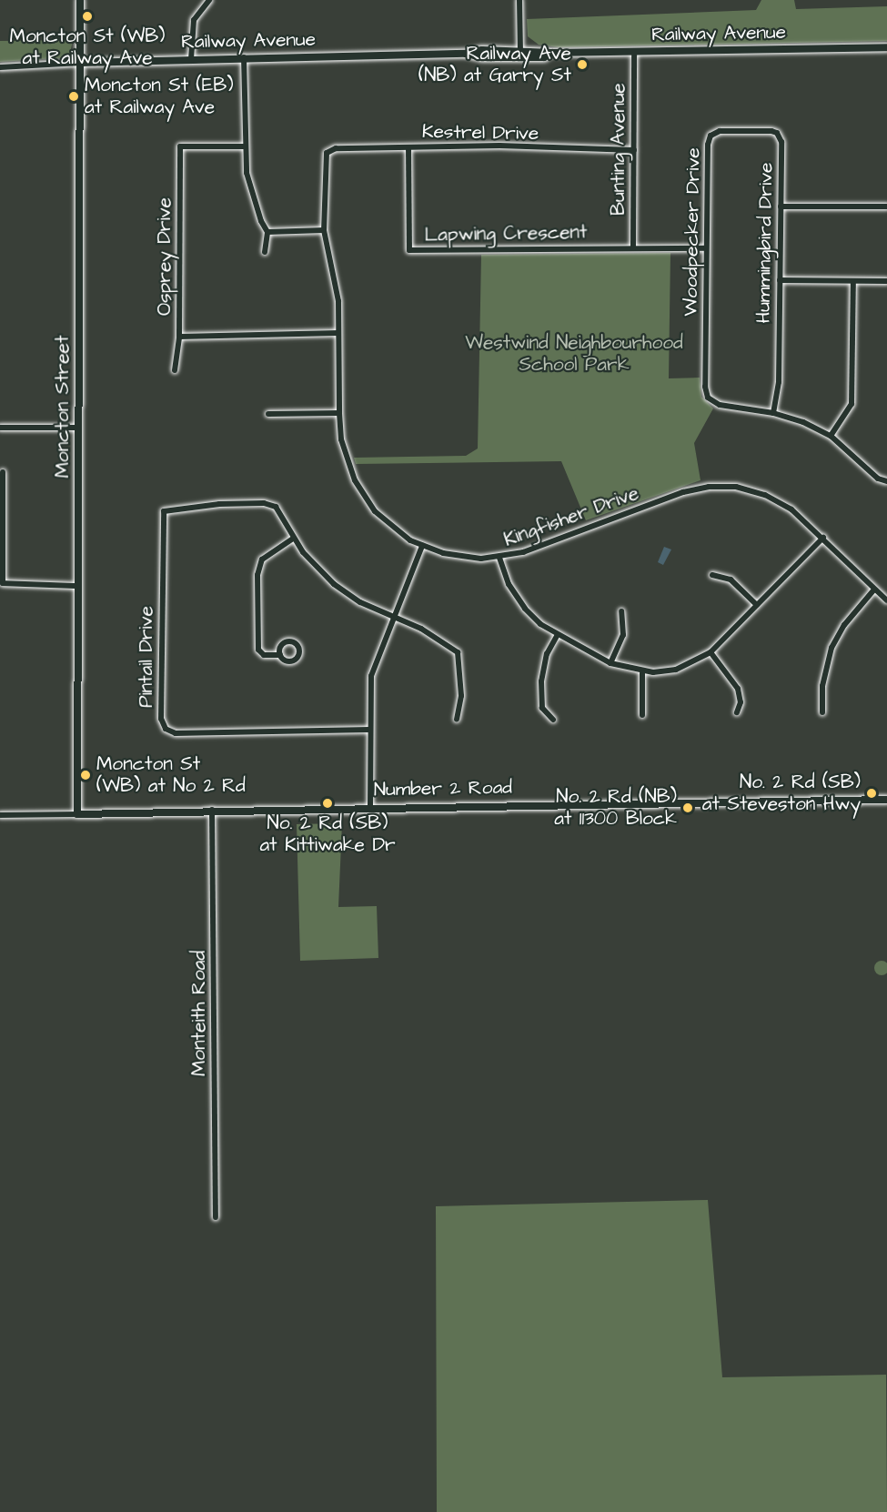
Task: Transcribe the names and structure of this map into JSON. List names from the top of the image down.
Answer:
{
  "streets": {
    "street": [
      "Railway Avenue",
      "Kestrel Drive",
      "Bunting Avenue",
      "Woodpecker Drive",
      "Lapwing Crescent",
      "Hummingbird Drive",
      "Osprey Drive",
      "Moncton Street",
      "Kingfisher Drive",
      "Pintail Drive",
      "Number 2 Road",
      "Monteith Road"
    ]
  },
  "crossings": [
    ["Railway Avenue", "Bunting Avenue"],
    ["Railway Avenue", "Moncton Street"],
    ["Kestrel Drive", "Bunting Avenue"],
    ["Kestrel Drive", "Lapwing Crescent"],
    ["Kestrel Drive", "Kingfisher Drive"],
    ["Bunting Avenue", "Lapwing Crescent"],
    ["Woodpecker Drive", "Lapwing Crescent"],
    ["Woodpecker Drive", "Hummingbird Drive"],
    ["Osprey Drive", "Kingfisher Drive"],
    ["Moncton Street", "Number 2 Road"],
    ["Number 2 Road", "Monteith Road"]
  ],
  "parks": ["Westwind Neighbourhood School Park"],
  "places": [
    "Moncton St (WB) at Railway Ave",
    "Railway Ave (NB) at Garry St",
    "Moncton St (EB) at Railway Ave",
    "Moncton St (WB) at No 2 Rd",
    "No. 2 Rd (SB) at Steveston Hwy",
    "No. 2 Rd (SB) at Kittiwake Dr",
    "No. 2 Rd (NB) at 11300 Block"
  ]
}
